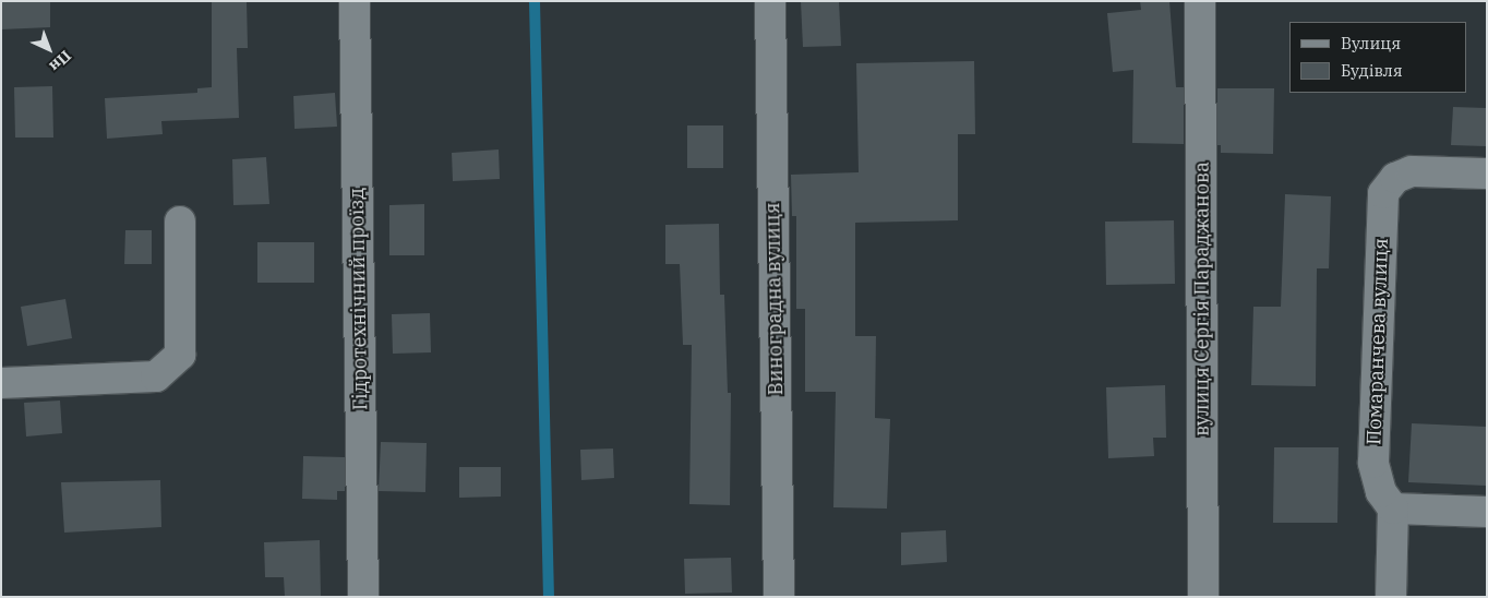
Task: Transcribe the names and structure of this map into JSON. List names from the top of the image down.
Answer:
{
  "streets": {
    "street": [
      "Гідротехнічний проїзд",
      "Виноградна вулиця",
      "вулиця Сергія Параджанова",
      "Помаранчева вулиця"
    ]
  },
  "legend": ["Вулиця", "Будівля"],
  "north": "bottom right"
}
